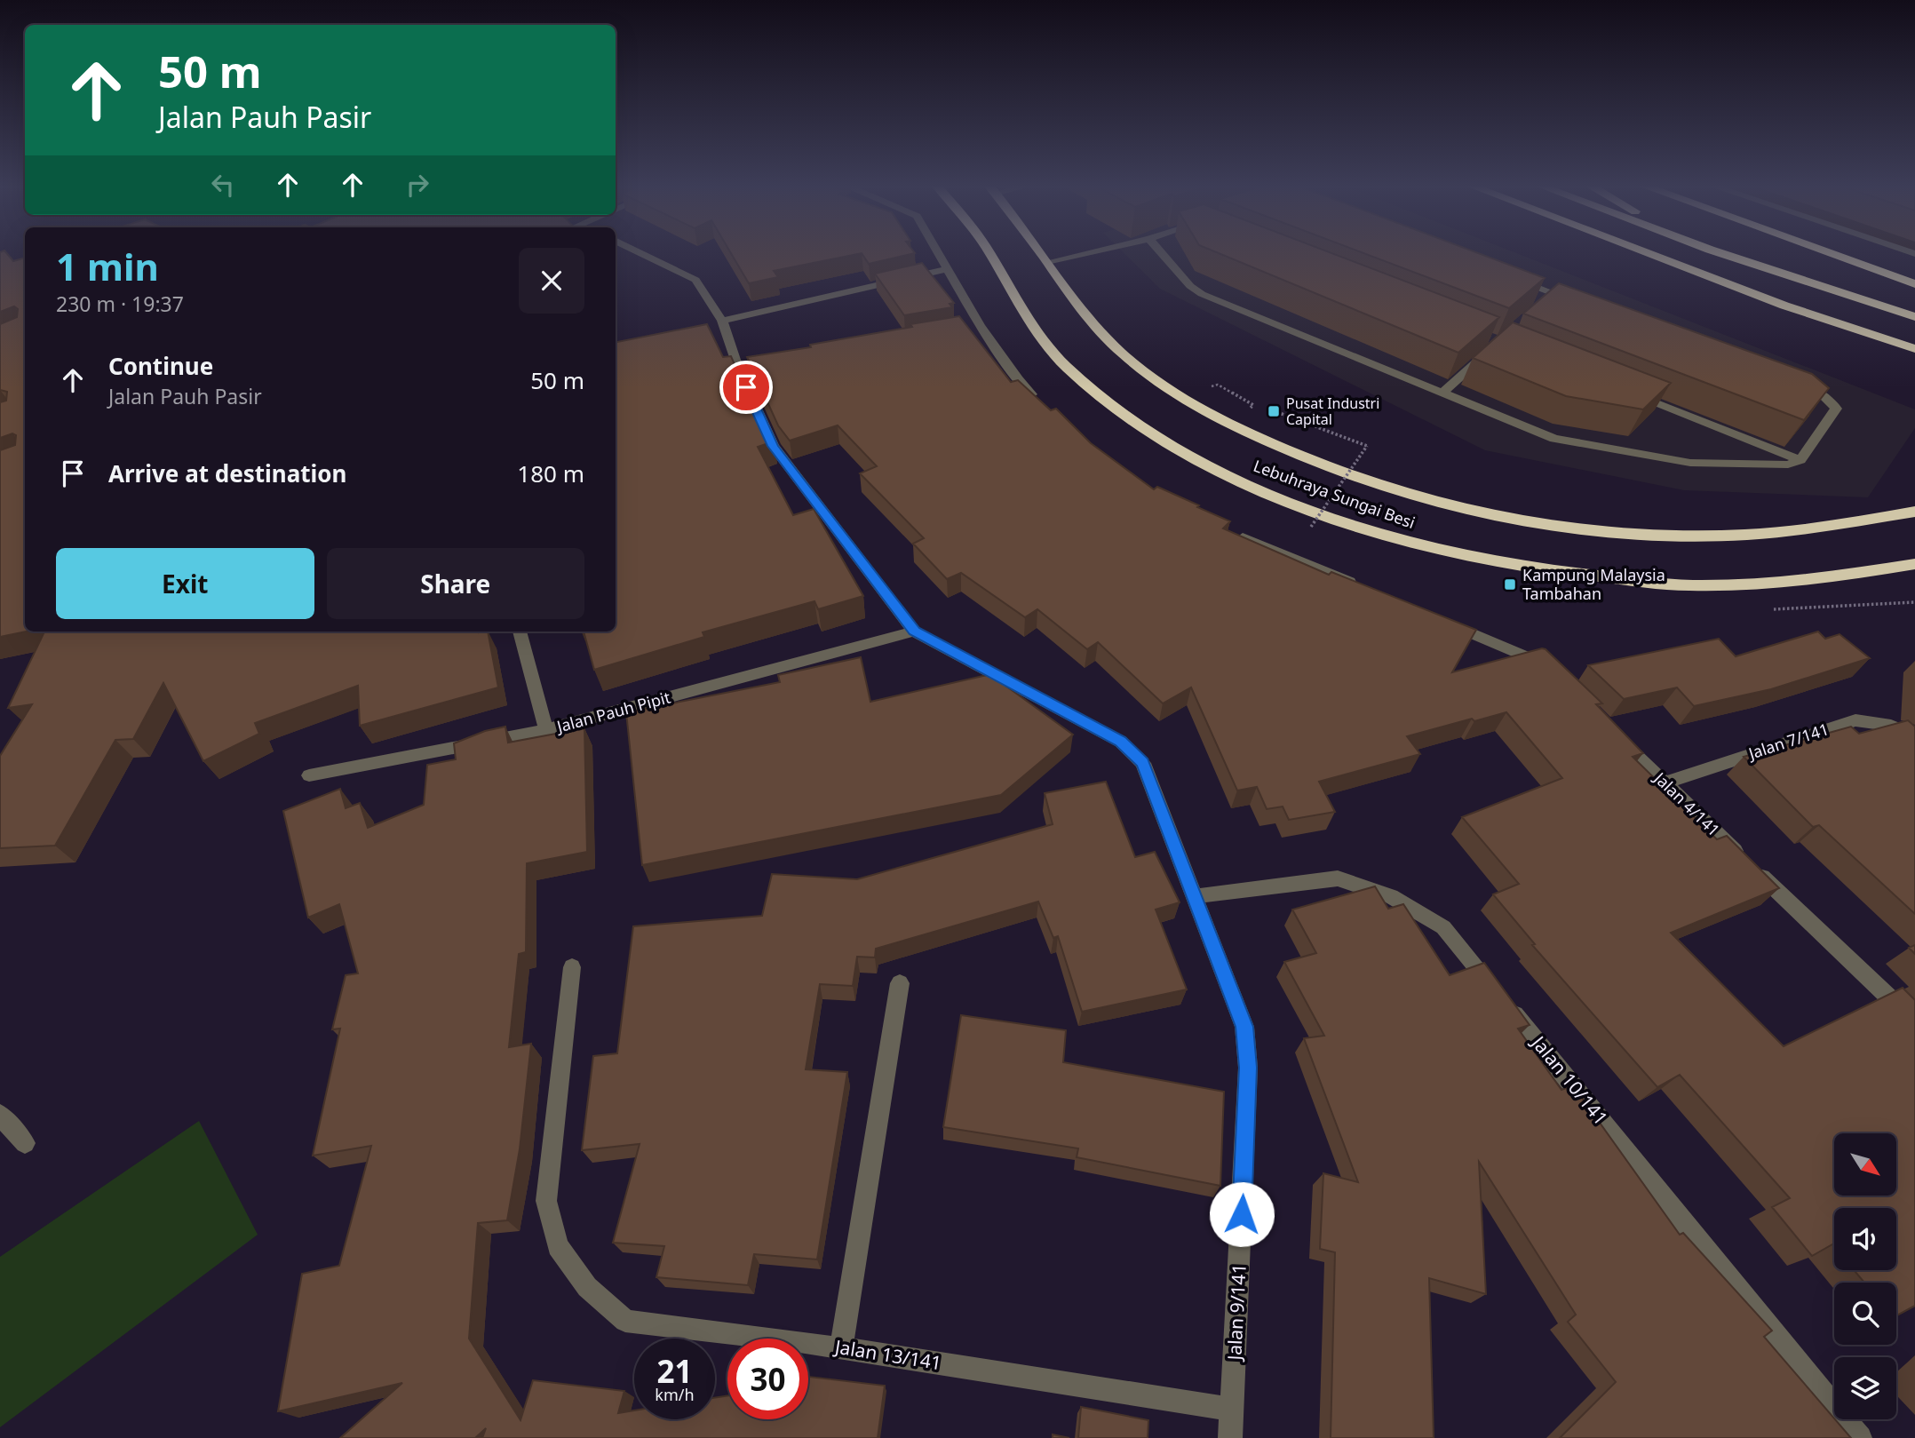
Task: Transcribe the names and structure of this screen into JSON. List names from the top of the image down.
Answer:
{
  "streets": {
    "highway": ["Lebuhraya Sungai Besi"],
    "street": [
      "Jalan Pauh Pipit",
      "Jalan 7/141",
      "Jalan 4/141",
      "Jalan 10/141",
      "Jalan 9/141",
      "Jalan 13/141"
    ]
  },
  "crossings": [
    ["Jalan Pauh Pipit", "Jalan 9/141"],
    ["Jalan 7/141", "Jalan 4/141"],
    ["Jalan 10/141", "Jalan 9/141"],
    ["Jalan 9/141", "Jalan 13/141"]
  ],
  "places": {
    "transit": ["Pusat Industri Capital", "Kampung Malaysia Tambahan"]
  },
  "north": "bottom right",
  "page": {
    "turn": ["50 m", "Jalan Pauh Pasir"],
    "heading": ["1 min", "230 m · 19:37"],
    "list": [
      {
        "name": "Continue",
        "note": "Jalan Pauh Pasir",
        "value": "50 m"
      },
      {
        "name": "Arrive at destination",
        "value": "180 m"
      }
    ],
    "buttons": ["Exit", "Share"],
    "speed": "21 km/h",
    "limit": "30"
  }
}
